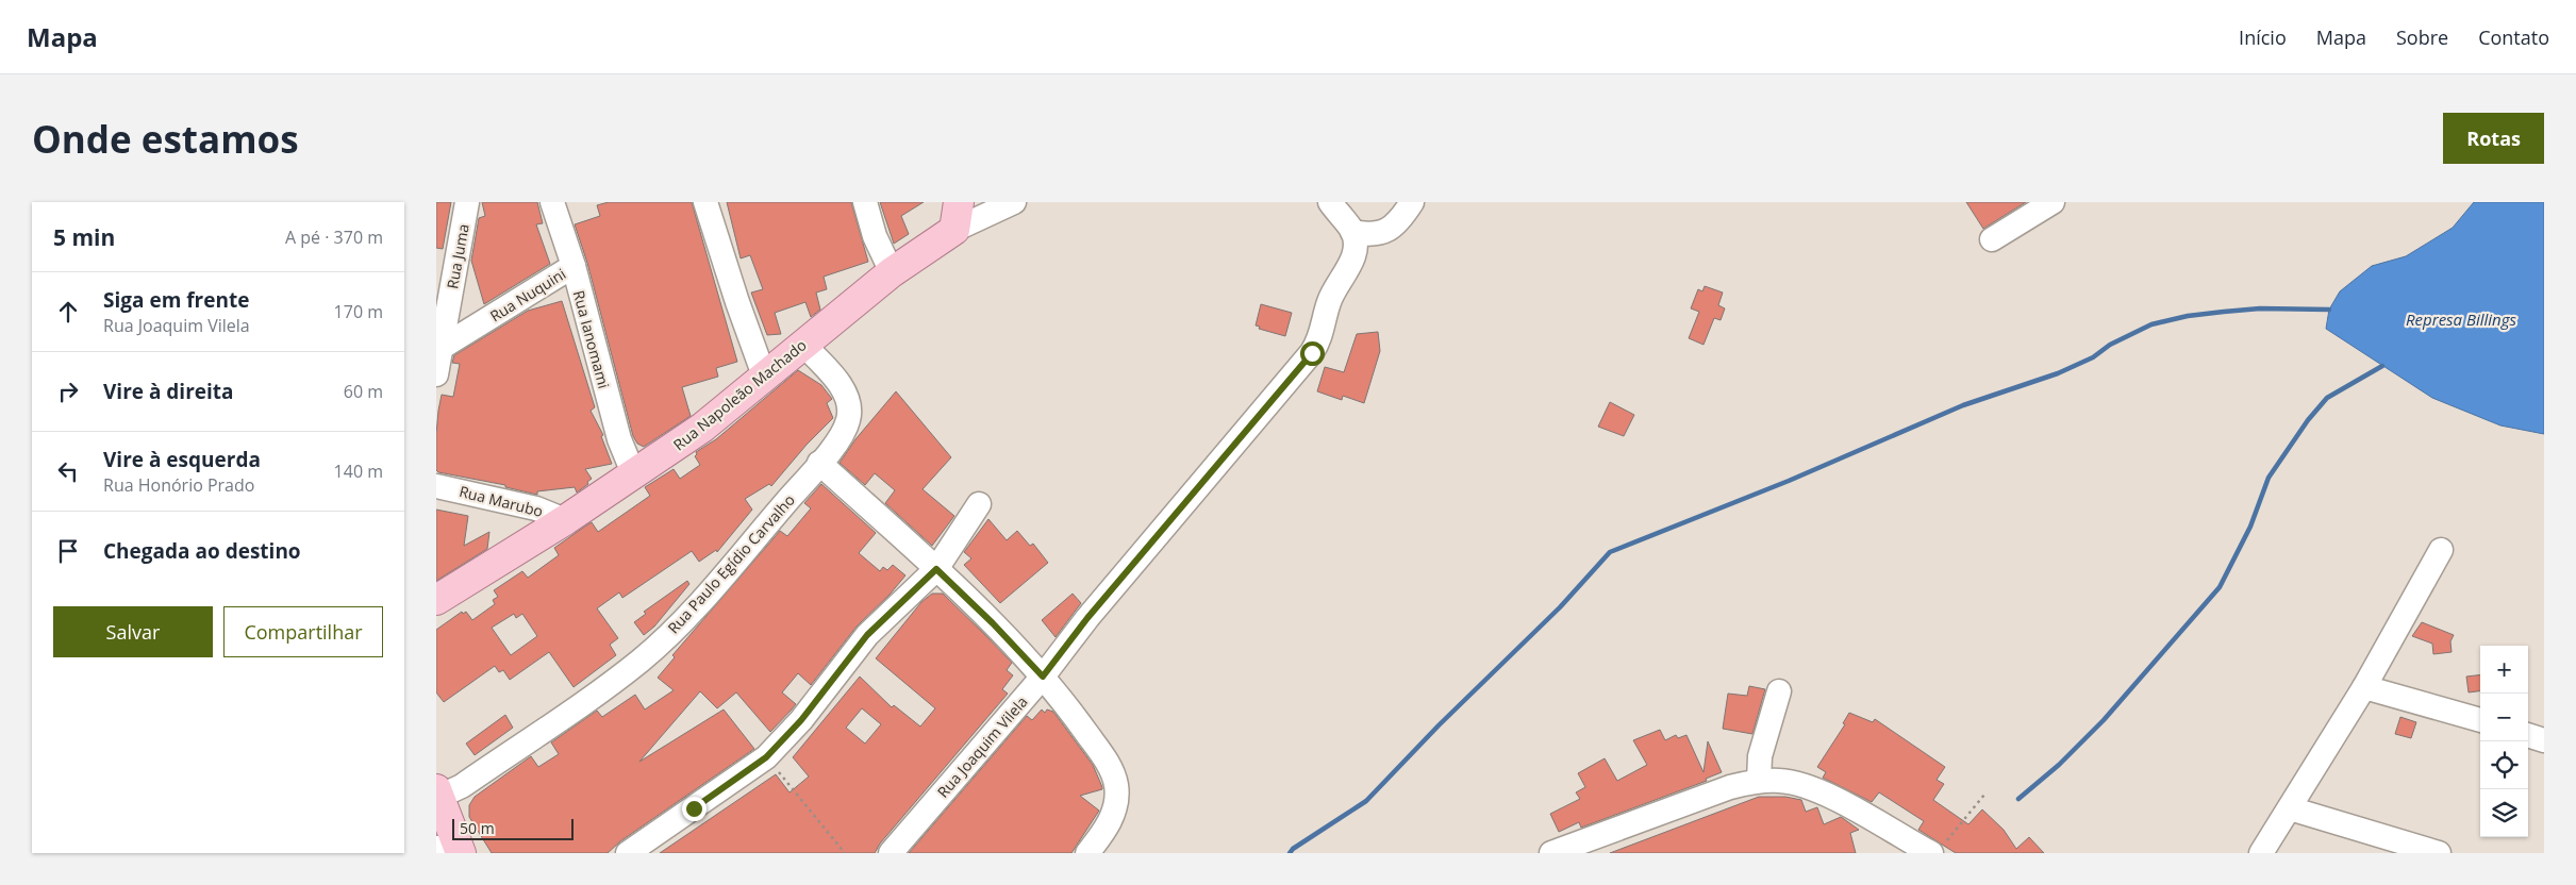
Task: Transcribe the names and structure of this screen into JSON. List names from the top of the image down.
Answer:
{
  "streets": {
    "main road": ["Rua Napoleão Machado"],
    "street": [
      "Rua Juma",
      "Rua Nuquini",
      "Rua Ianomami",
      "Rua Marubo",
      "Rua Paulo Egídio Carvalho",
      "Rua Joaquim Vilela"
    ]
  },
  "crossings": [
    ["Rua Juma", "Rua Nuquini"],
    ["Rua Nuquini", "Rua Ianomami"],
    ["Rua Ianomami", "Rua Napoleão Machado"],
    ["Rua Napoleão Machado", "Rua Marubo"],
    ["Rua Napoleão Machado", "Rua Paulo Egídio Carvalho"]
  ],
  "water": ["Represa Billings"],
  "scale_bar": "50 m",
  "page": {
    "header": "Mapa",
    "nav": [
      "Início",
      "Mapa",
      "Sobre",
      "Contato"
    ],
    "buttons": [
      "Rotas",
      ["Salvar", "Compartilhar"]
    ],
    "title": "Onde estamos",
    "heading": ["5 min", "A pé · 370 m"],
    "list": [
      ["Siga em frente", "Rua Joaquim Vilela", "170 m"],
      ["Vire à direita", "60 m"],
      ["Vire à esquerda", "Rua Honório Prado", "140 m"],
      "Chegada ao destino"
    ],
    "map_buttons": ["+", "−"],
    "scale": "50 m"
  }
}
